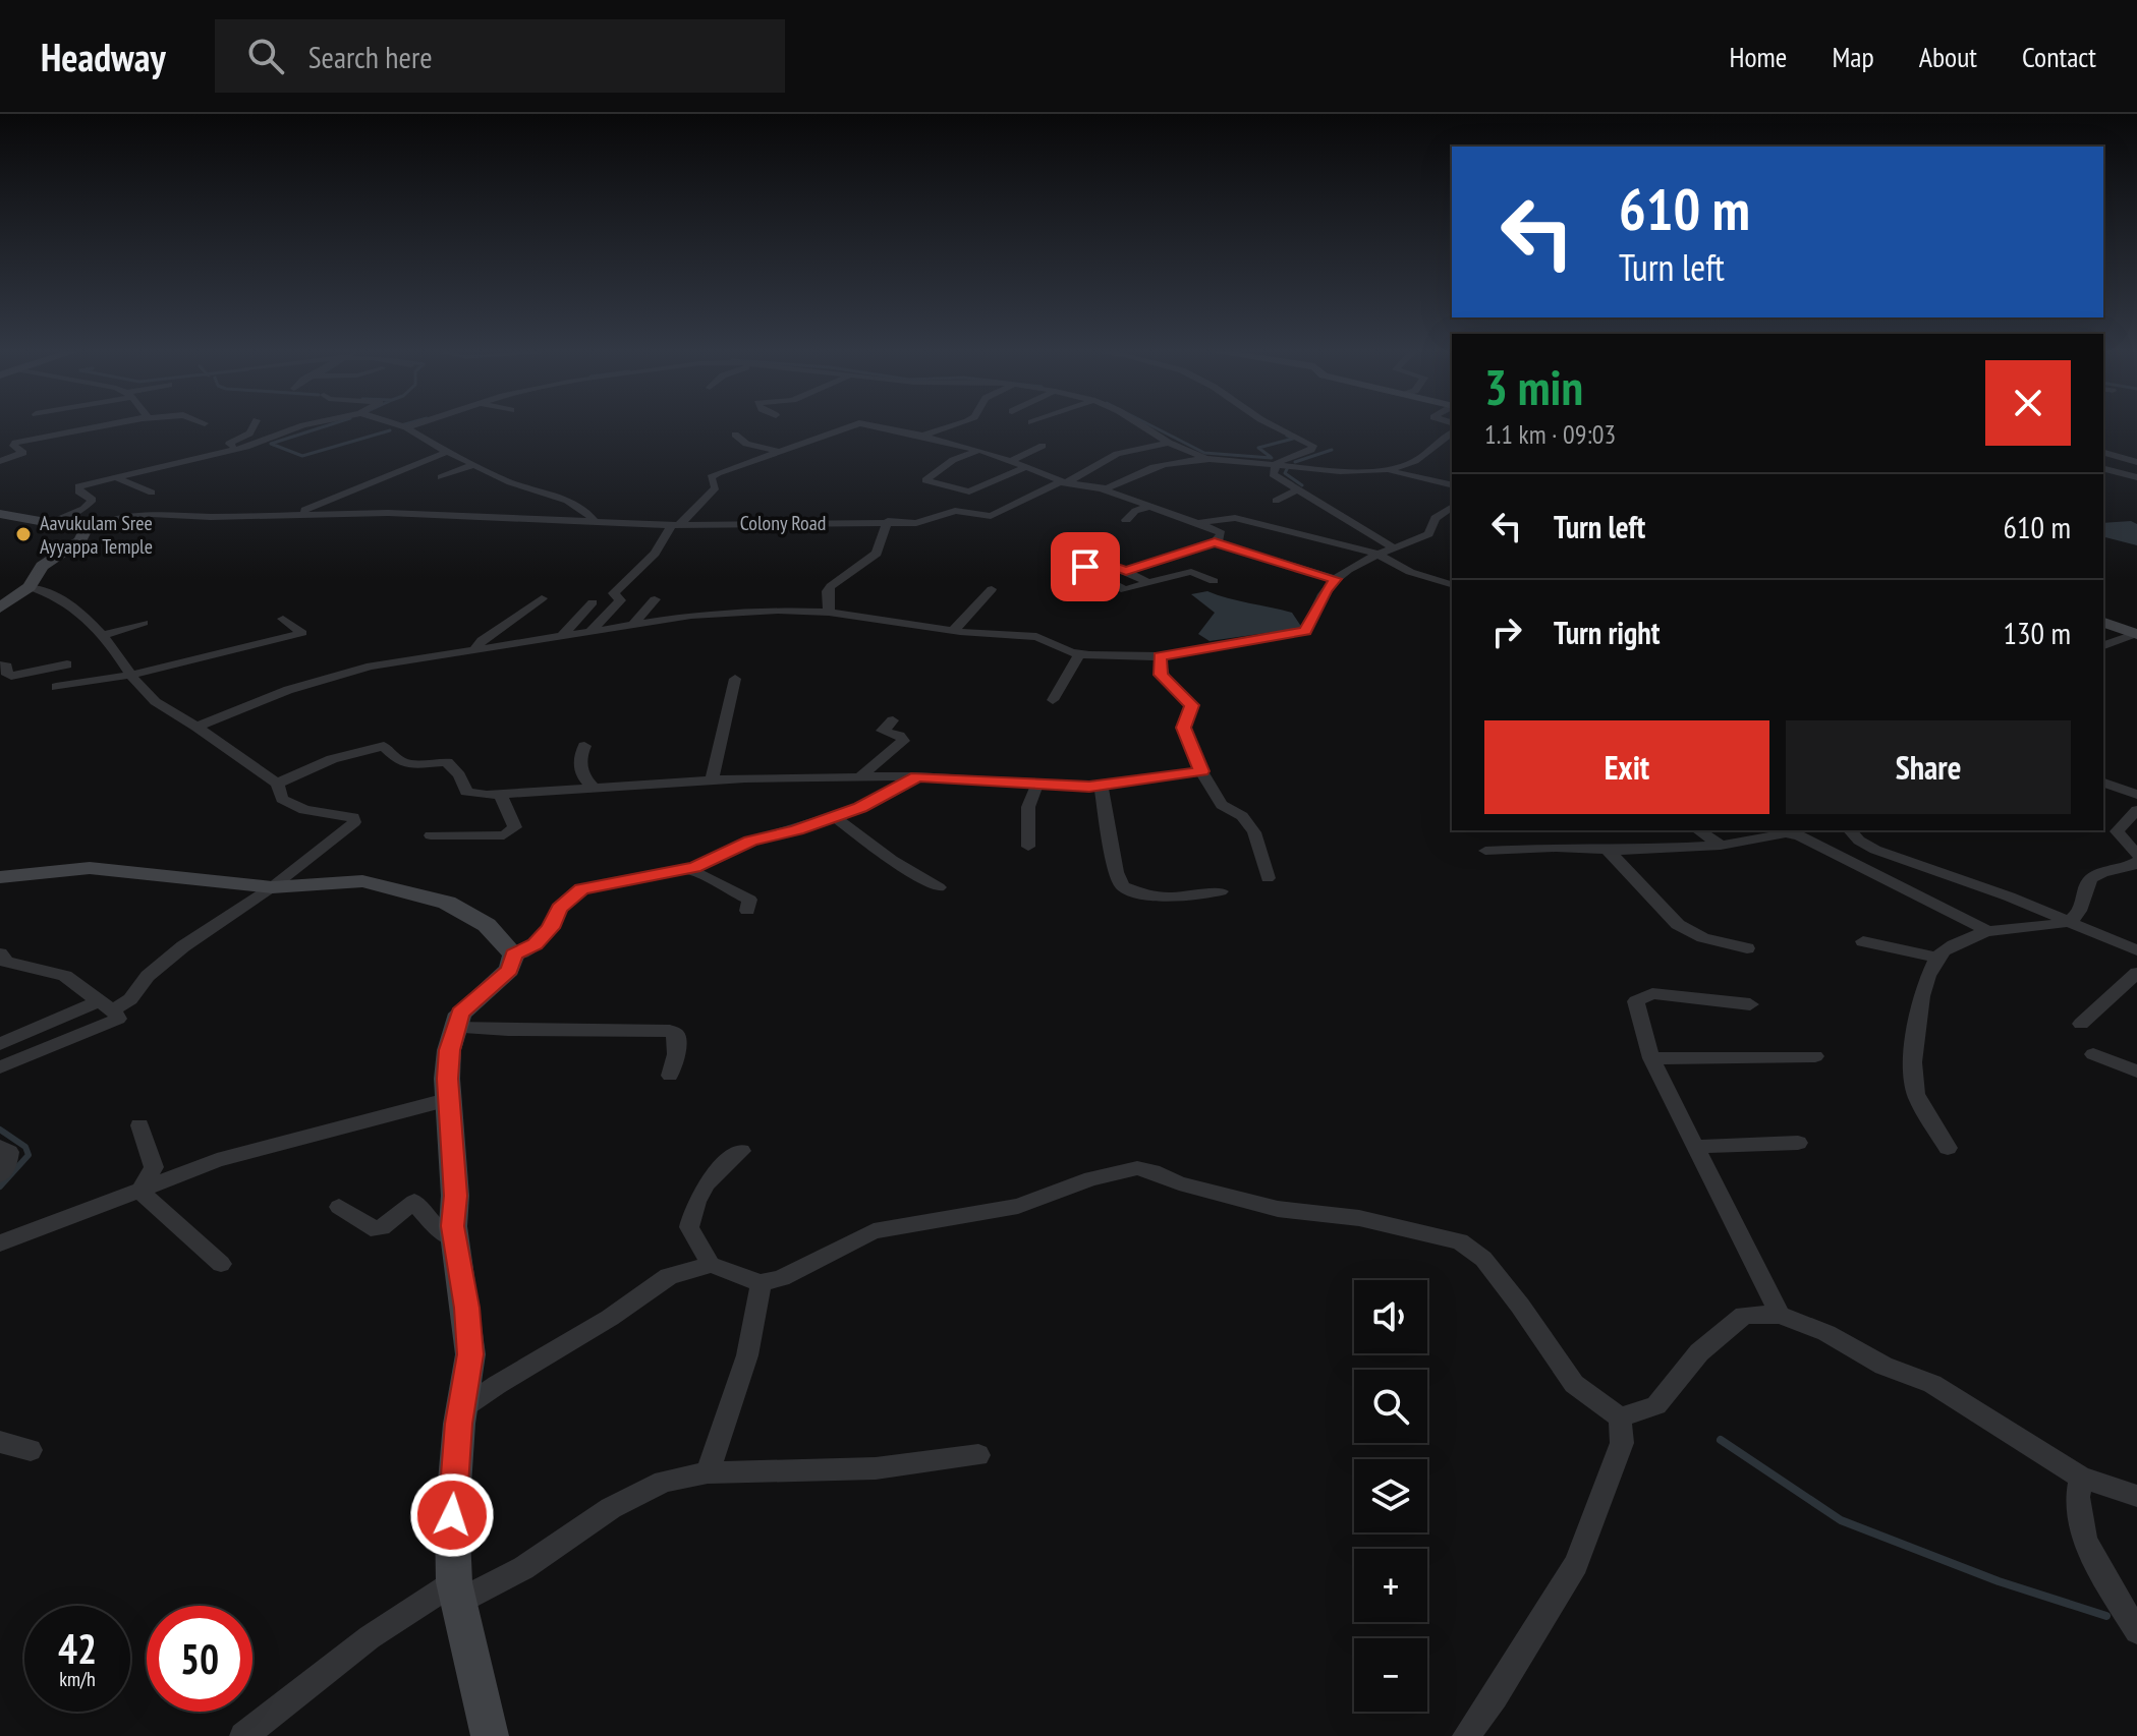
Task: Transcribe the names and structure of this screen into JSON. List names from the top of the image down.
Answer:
{
  "streets": {
    "street": ["Colony Road"]
  },
  "places": ["Aavukulam Sree Ayyappa Temple"],
  "page": {
    "header": "Headway",
    "search": "Search here",
    "nav": [
      "Home",
      "Map",
      "About",
      "Contact"
    ],
    "turn": ["610 m", "Turn left"],
    "heading": ["3 min", "1.1 km · 09:03"],
    "list": [
      {
        "name": "Turn left",
        "value": "610 m"
      },
      {
        "name": "Turn right",
        "value": "130 m"
      }
    ],
    "buttons": ["Exit", "Share"],
    "map_buttons": ["+", "−"],
    "speed": "42 km/h",
    "limit": "50"
  }
}
